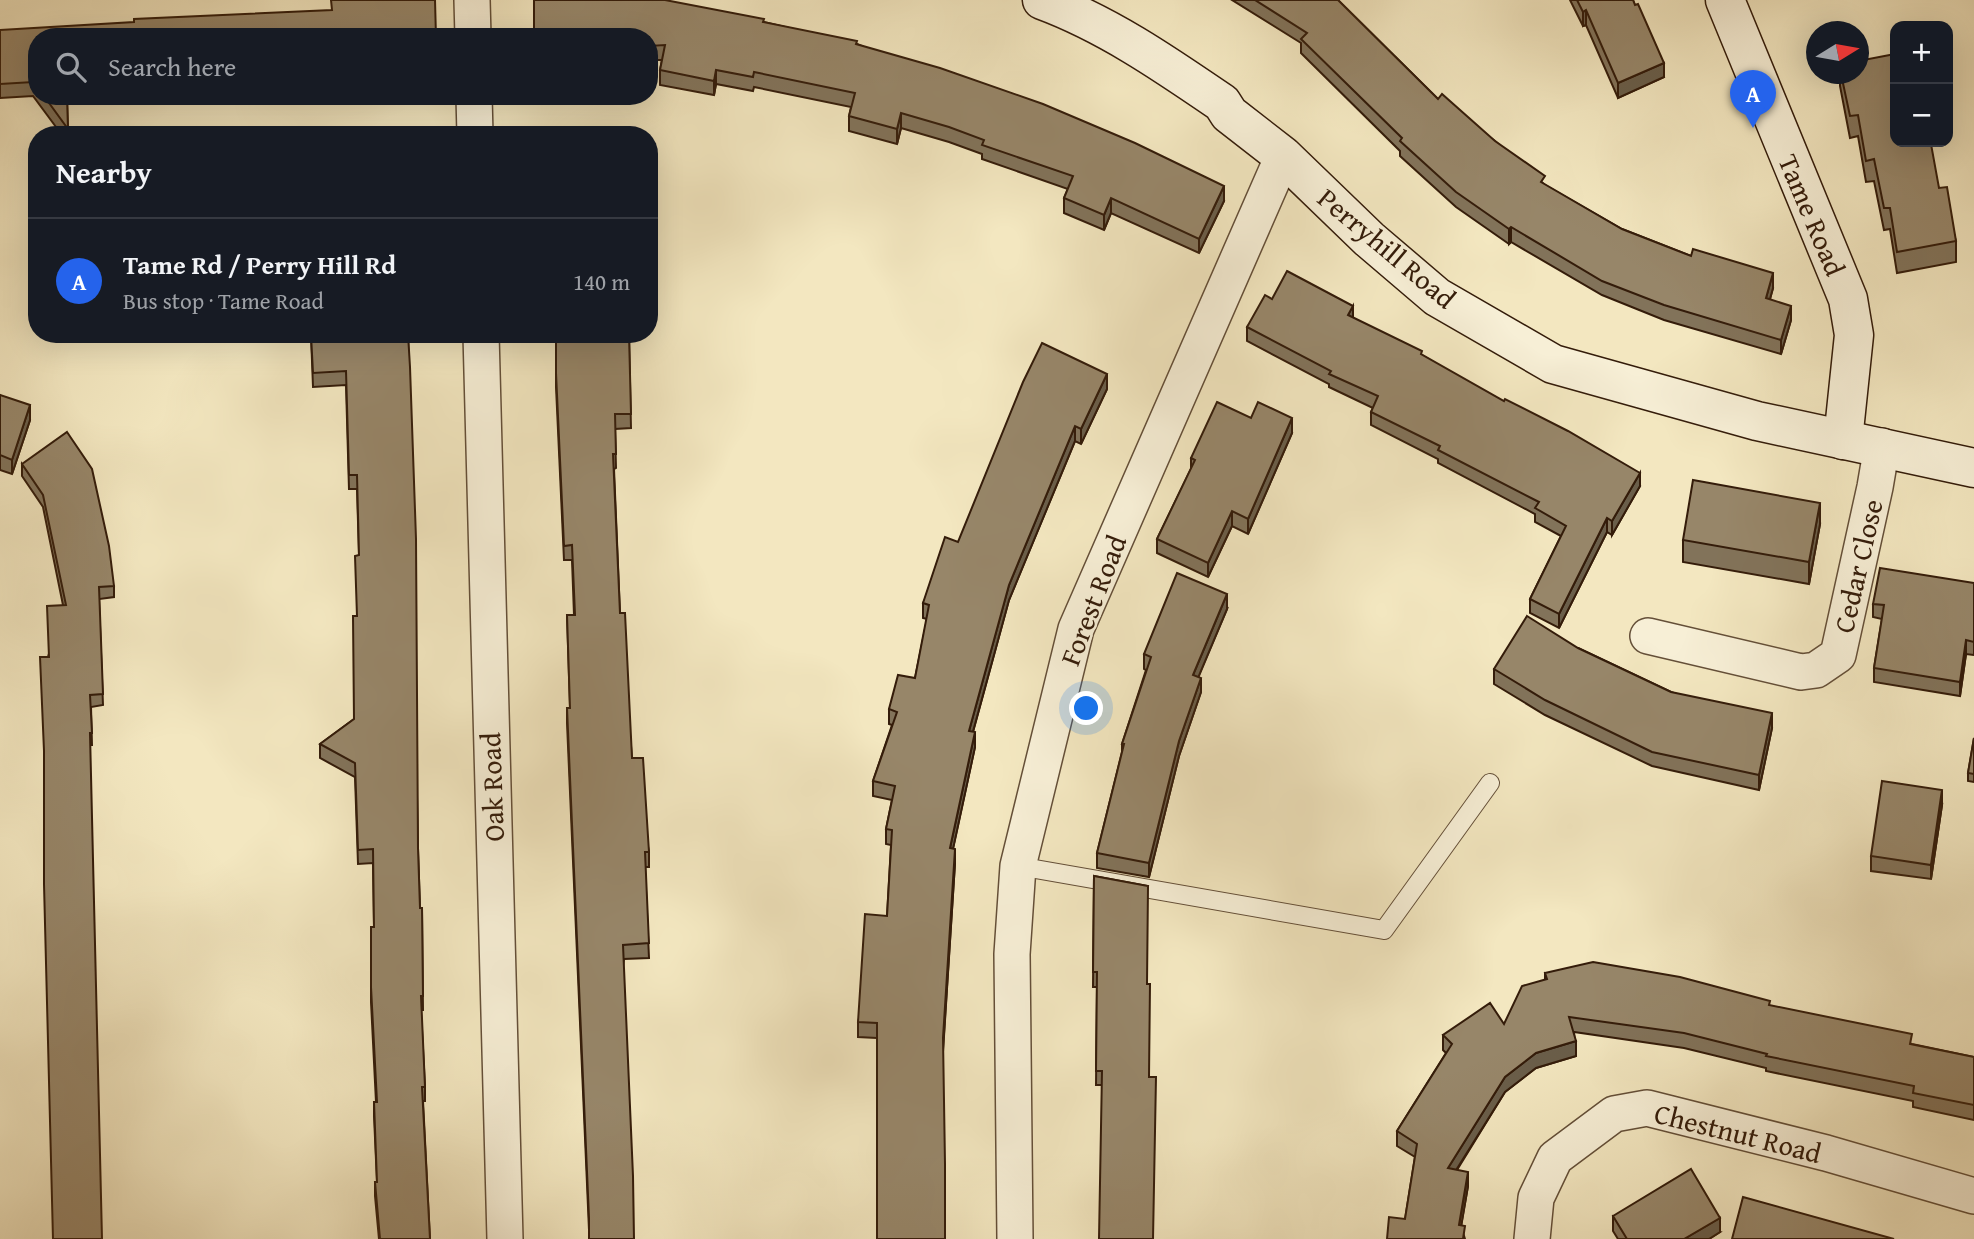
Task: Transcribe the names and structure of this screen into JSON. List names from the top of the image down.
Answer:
{
  "streets": {
    "street": [
      "Tame Road",
      "Perryhill Road",
      "Cedar Close",
      "Forest Road",
      "Oak Road",
      "Chestnut Road"
    ]
  },
  "crossings": [
    ["Tame Road", "Perryhill Road"],
    ["Perryhill Road", "Cedar Close"],
    ["Perryhill Road", "Forest Road"]
  ],
  "north": "right",
  "page": {
    "map_buttons": ["+", "−"],
    "search": "Search here",
    "pins": "A",
    "heading": "Nearby",
    "list": [
      {
        "mark": "A",
        "name": "Tame Rd / Perry Hill Rd",
        "note": "Bus stop · Tame Road",
        "value": "140 m"
      }
    ]
  }
}
